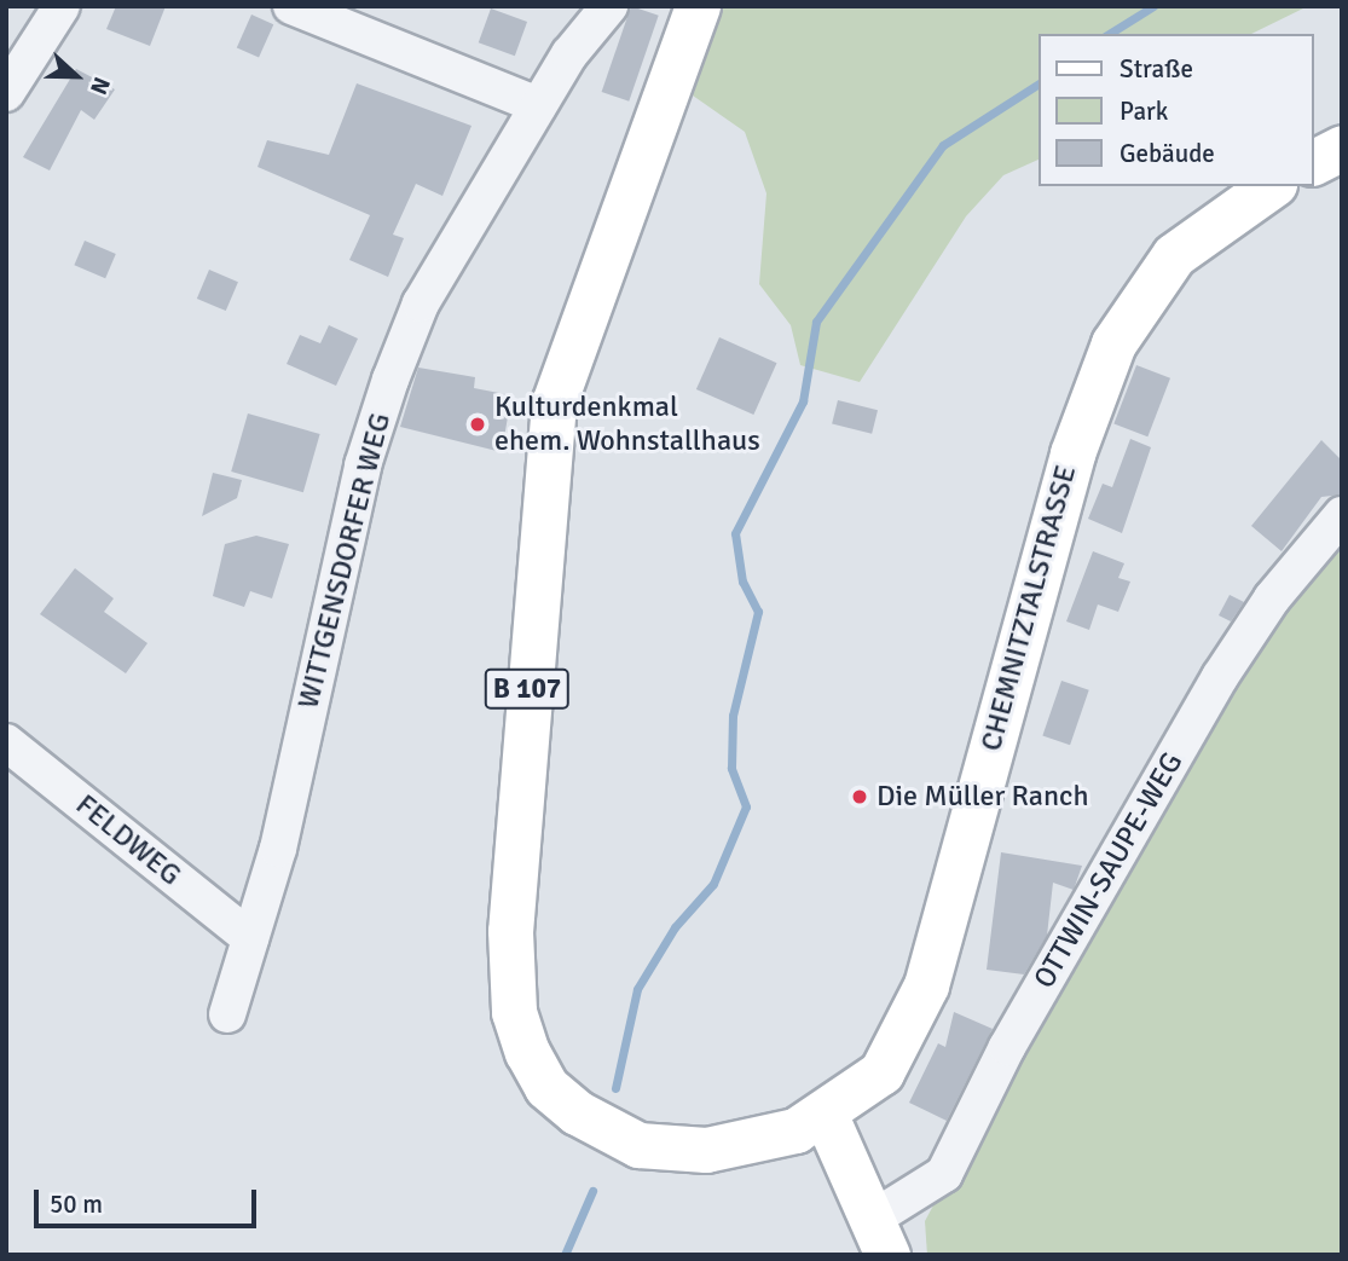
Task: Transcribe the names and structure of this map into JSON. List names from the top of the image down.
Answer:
{
  "streets": {
    "main road": ["CHEMNITZTALSTRASSE", "B 107"],
    "street": ["WITTGENSDORFER WEG", "FELDWEG", "OTTWIN-SAUPE-WEG"]
  },
  "crossings": [
    ["WITTGENSDORFER WEG", "FELDWEG"],
    ["CHEMNITZTALSTRASSE", "B 107"]
  ],
  "places": ["Kulturdenkmal ehem. Wohnstallhaus", "Die Müller Ranch"],
  "legend": ["Straße", "Park", "Gebäude"],
  "scale_bar": "50 m",
  "north": "right"
}
